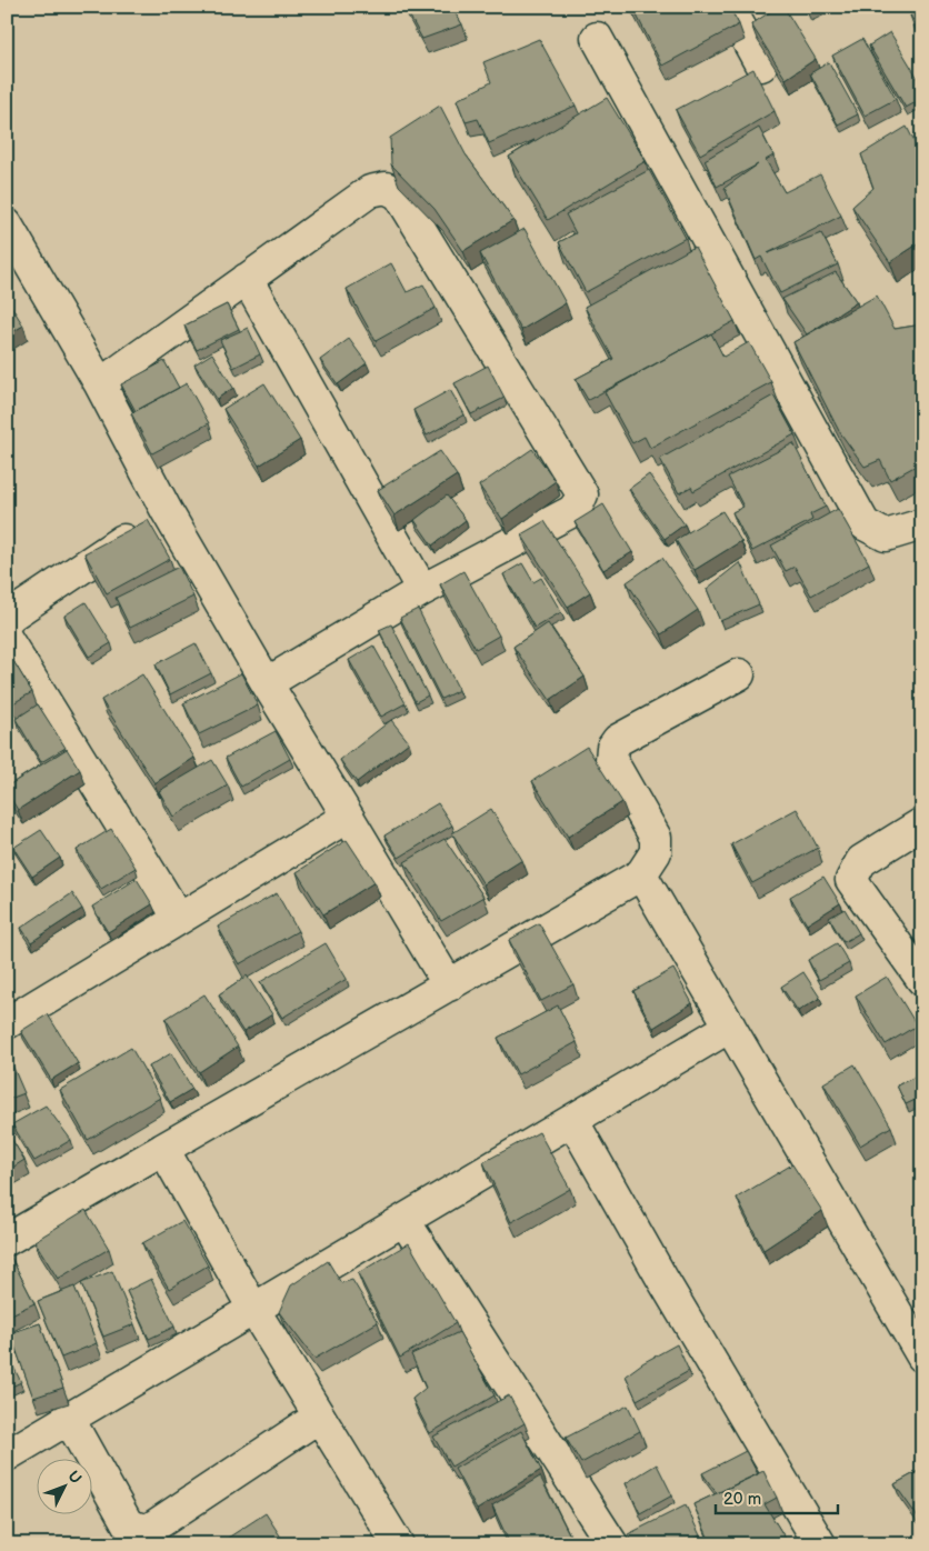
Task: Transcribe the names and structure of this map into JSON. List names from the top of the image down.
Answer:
{
  "scale_bar": "20 m",
  "north": "top right"
}
